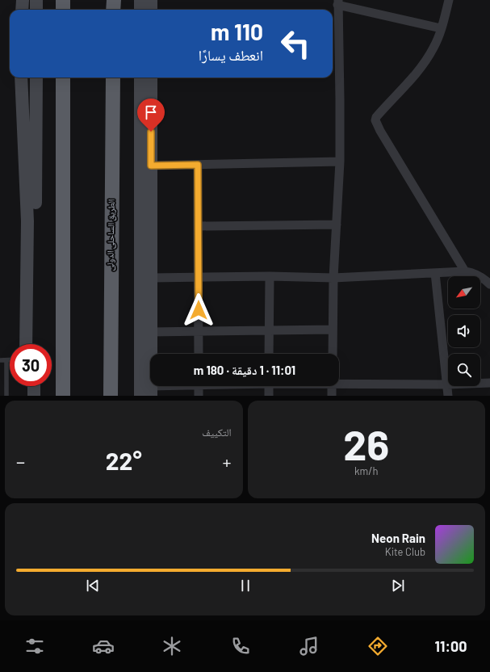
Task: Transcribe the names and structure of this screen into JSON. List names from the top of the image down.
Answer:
{
  "streets": {
    "highway": ["الطريق الساحلى الدولى"]
  },
  "north": "bottom left",
  "page": {
    "turn": ["110 m", "انعطف يسارًا"],
    "limit": "30",
    "trip": "11:01 · 1 دقيقة · 180 m",
    "tile": [
      ["26", "km/h"],
      "التكييف"
    ],
    "heat": ["−", "22°", "+"],
    "song": ["Neon Rain", "Kite Club"],
    "tabs": "11:00"
  }
}
